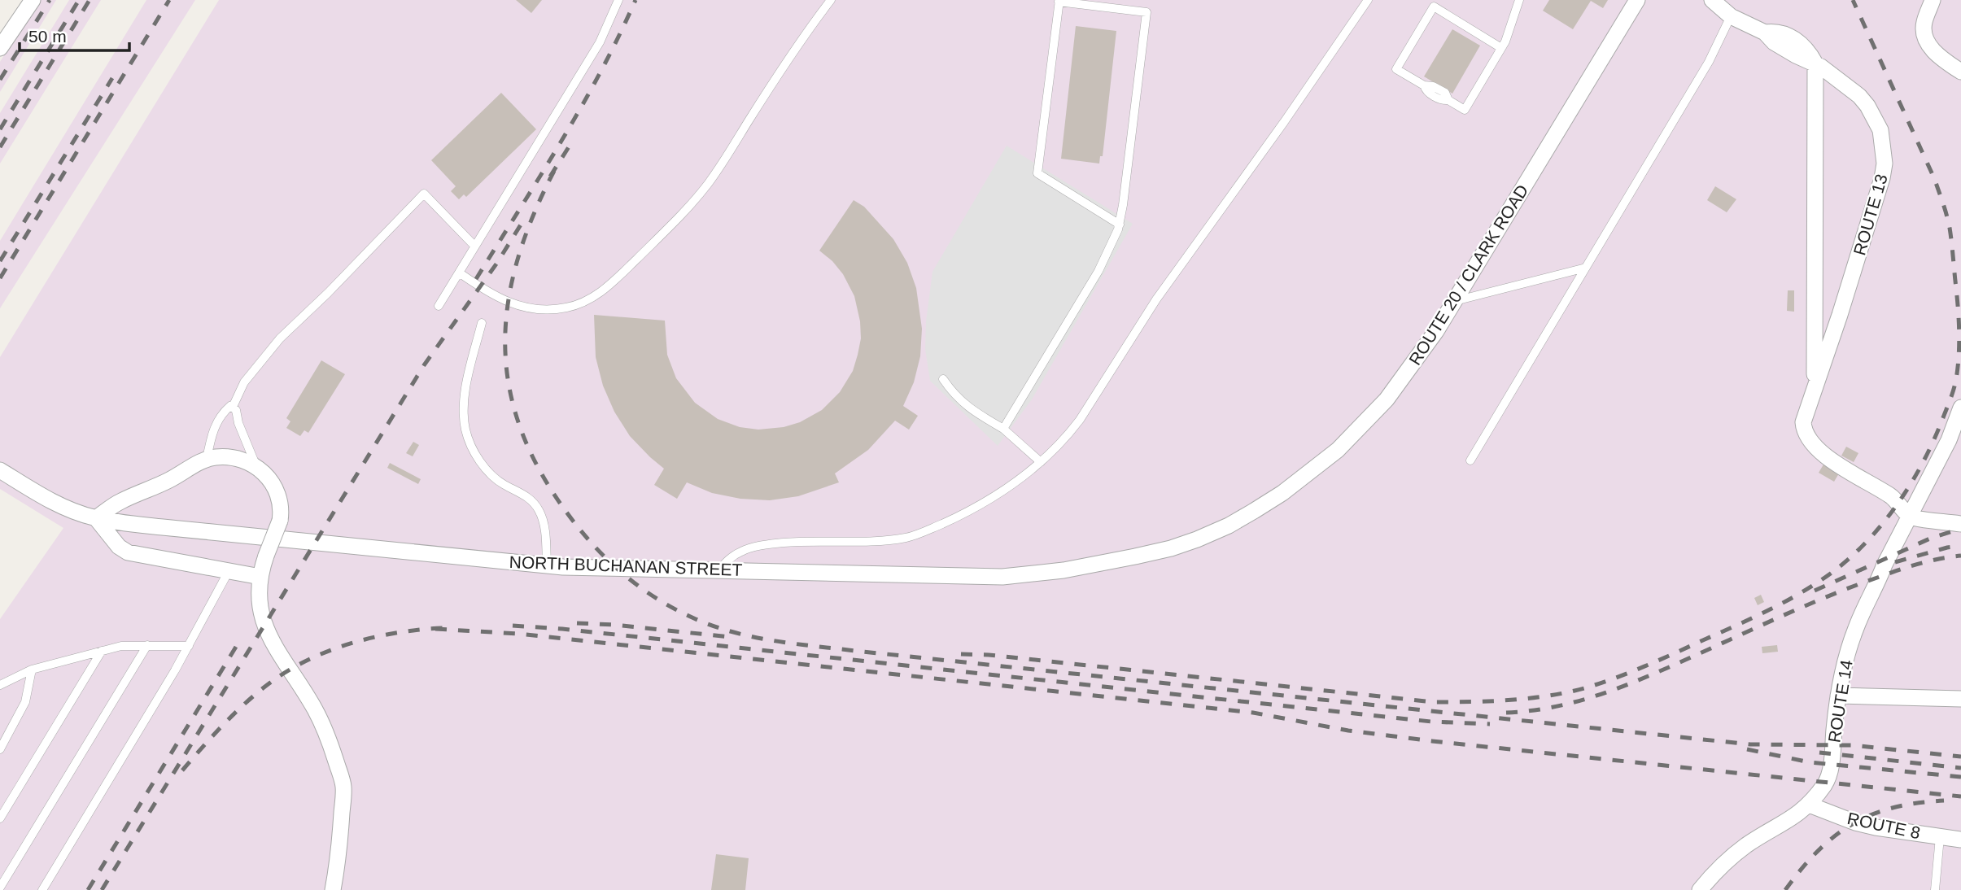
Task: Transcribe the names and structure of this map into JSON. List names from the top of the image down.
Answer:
{
  "streets": {
    "street": [
      "ROUTE 13",
      "ROUTE 20 / CLARK ROAD",
      "NORTH BUCHANAN STREET",
      "ROUTE 14",
      "ROUTE 8"
    ]
  },
  "crossings": [
    ["ROUTE 13", "ROUTE 14"],
    ["ROUTE 20 / CLARK ROAD", "NORTH BUCHANAN STREET"],
    ["ROUTE 14", "ROUTE 8"]
  ],
  "scale_bar": "50 m"
}
